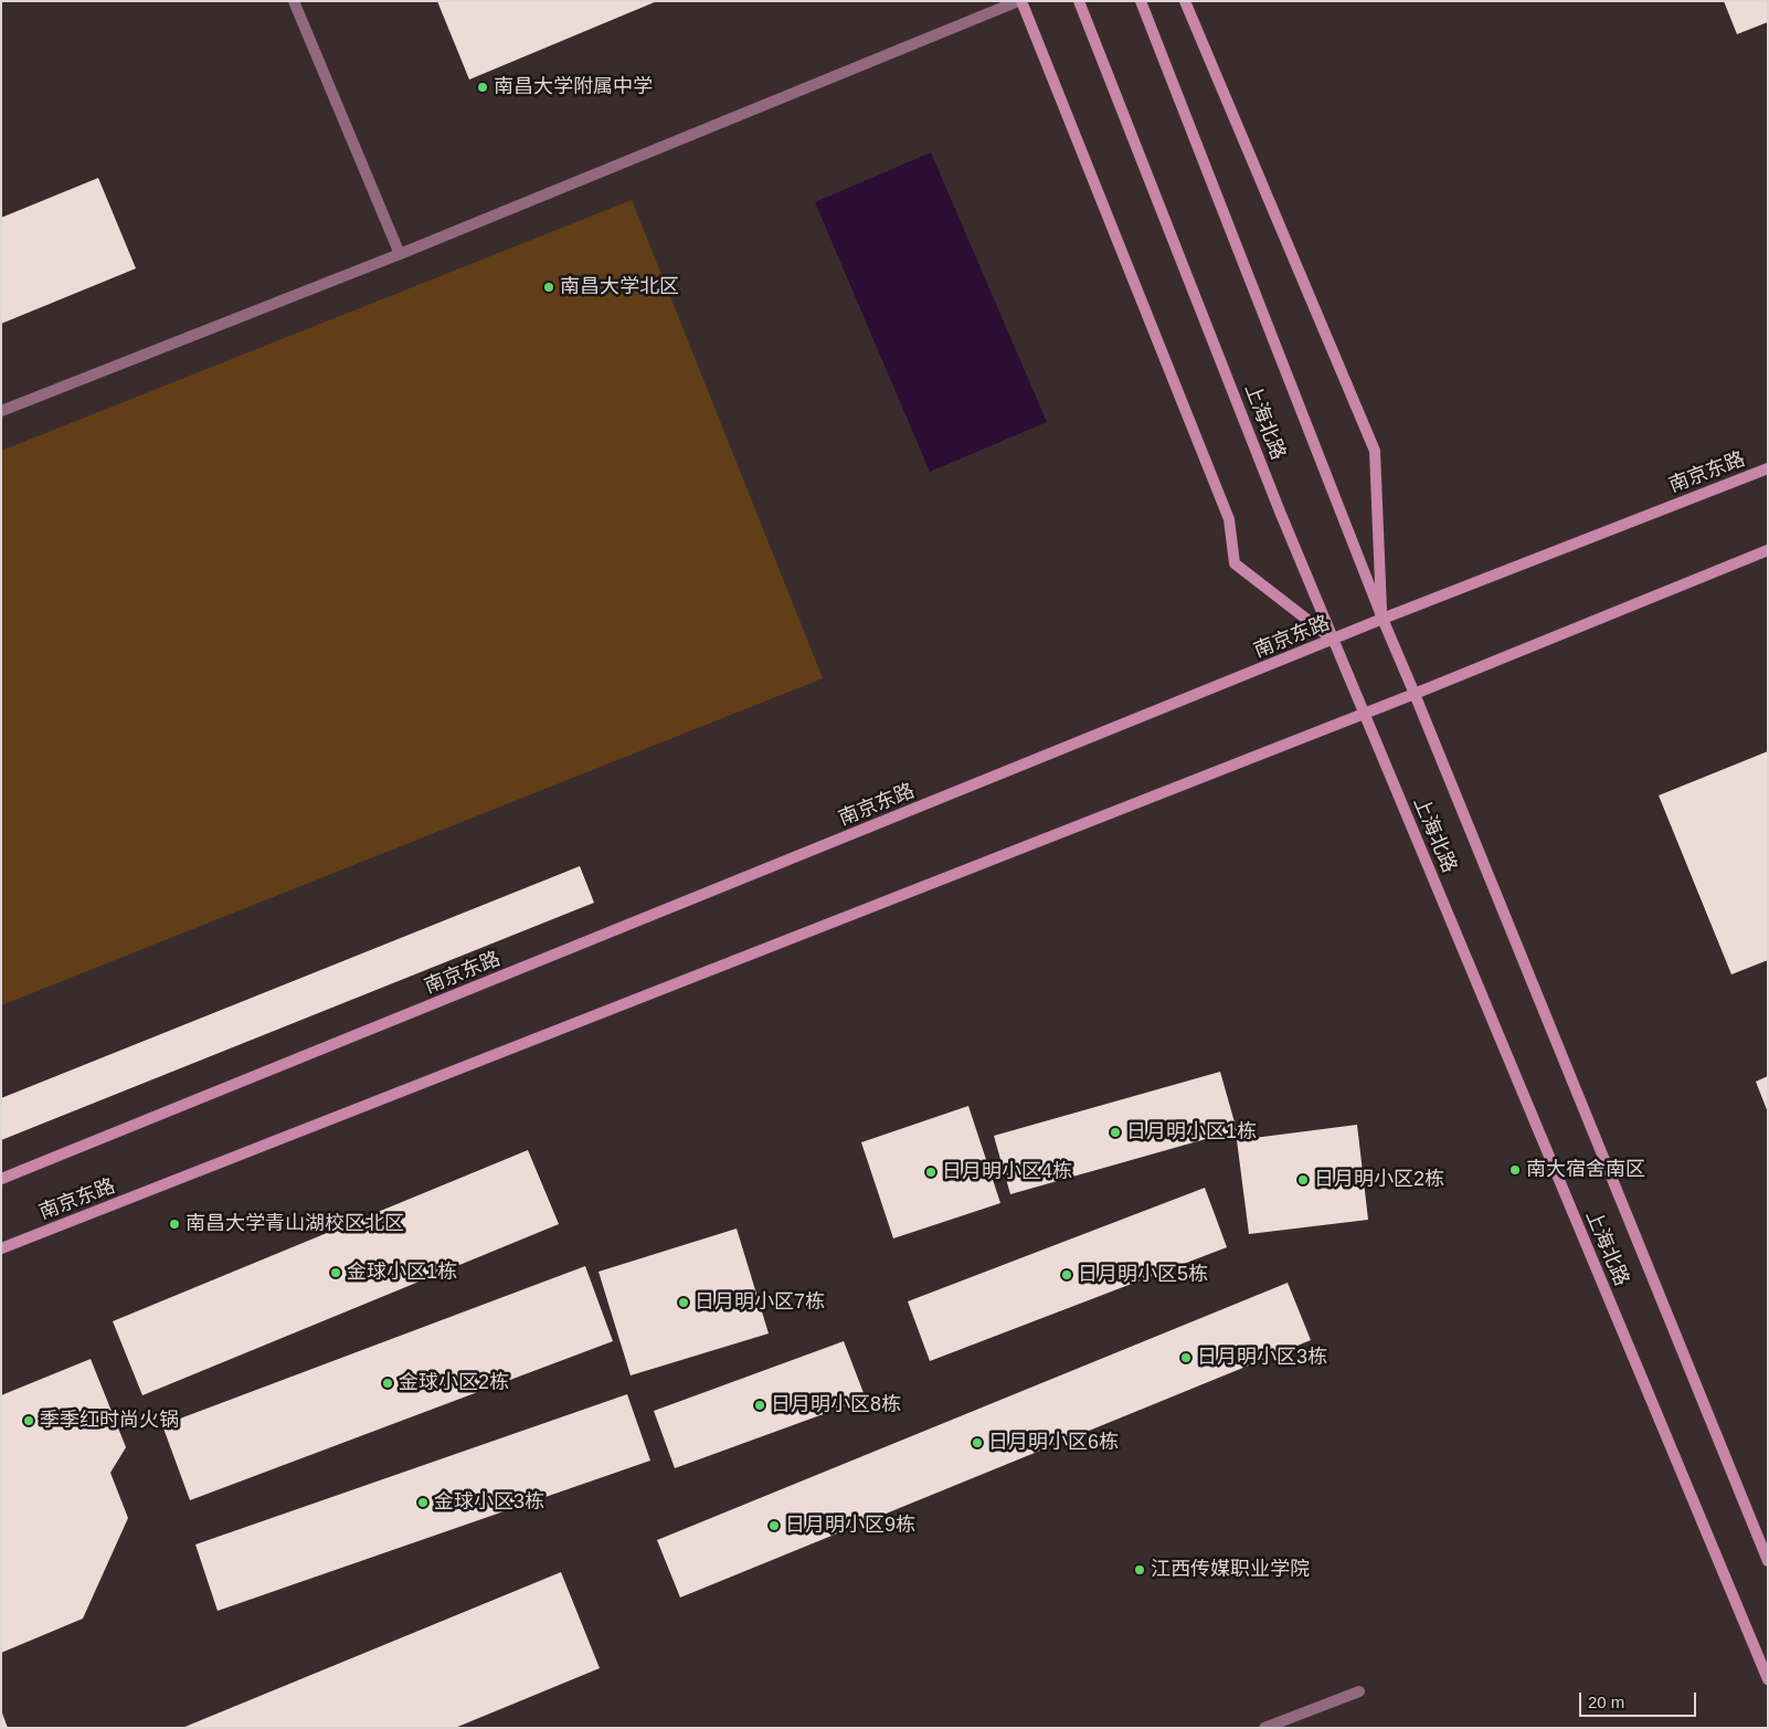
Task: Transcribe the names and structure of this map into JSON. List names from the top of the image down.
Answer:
{
  "streets": {
    "main road": ["上海北路", "南京东路"]
  },
  "crossings": [
    ["上海北路", "南京东路"]
  ],
  "places": [
    "南昌大学附属中学",
    "南昌大学北区",
    "日月明小区1栋",
    "南大宿舍南区",
    "日月明小区4栋",
    "日月明小区2栋",
    "南昌大学青山湖校区北区",
    "金球小区1栋",
    "日月明小区5栋",
    "日月明小区7栋",
    "日月明小区3栋",
    "金球小区2栋",
    "日月明小区8栋",
    "季季红时尚火锅",
    "日月明小区6栋",
    "金球小区3栋",
    "日月明小区9栋",
    "江西传媒职业学院"
  ],
  "scale_bar": "20 m"
}
